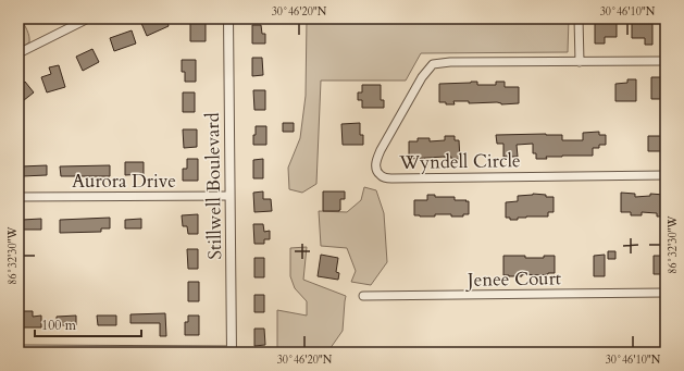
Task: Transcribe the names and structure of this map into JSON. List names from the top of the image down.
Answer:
{
  "streets": {
    "street": [
      "Wyndell Circle",
      "Aurora Drive",
      "Stillwell Boulevard",
      "Jenee Court"
    ]
  },
  "crossings": [
    ["Aurora Drive", "Stillwell Boulevard"]
  ],
  "scale_bar": "100 m",
  "coordinates": ["30°46'20\"N", "30°46'10\"N", "86°32'30\"W"]
}
